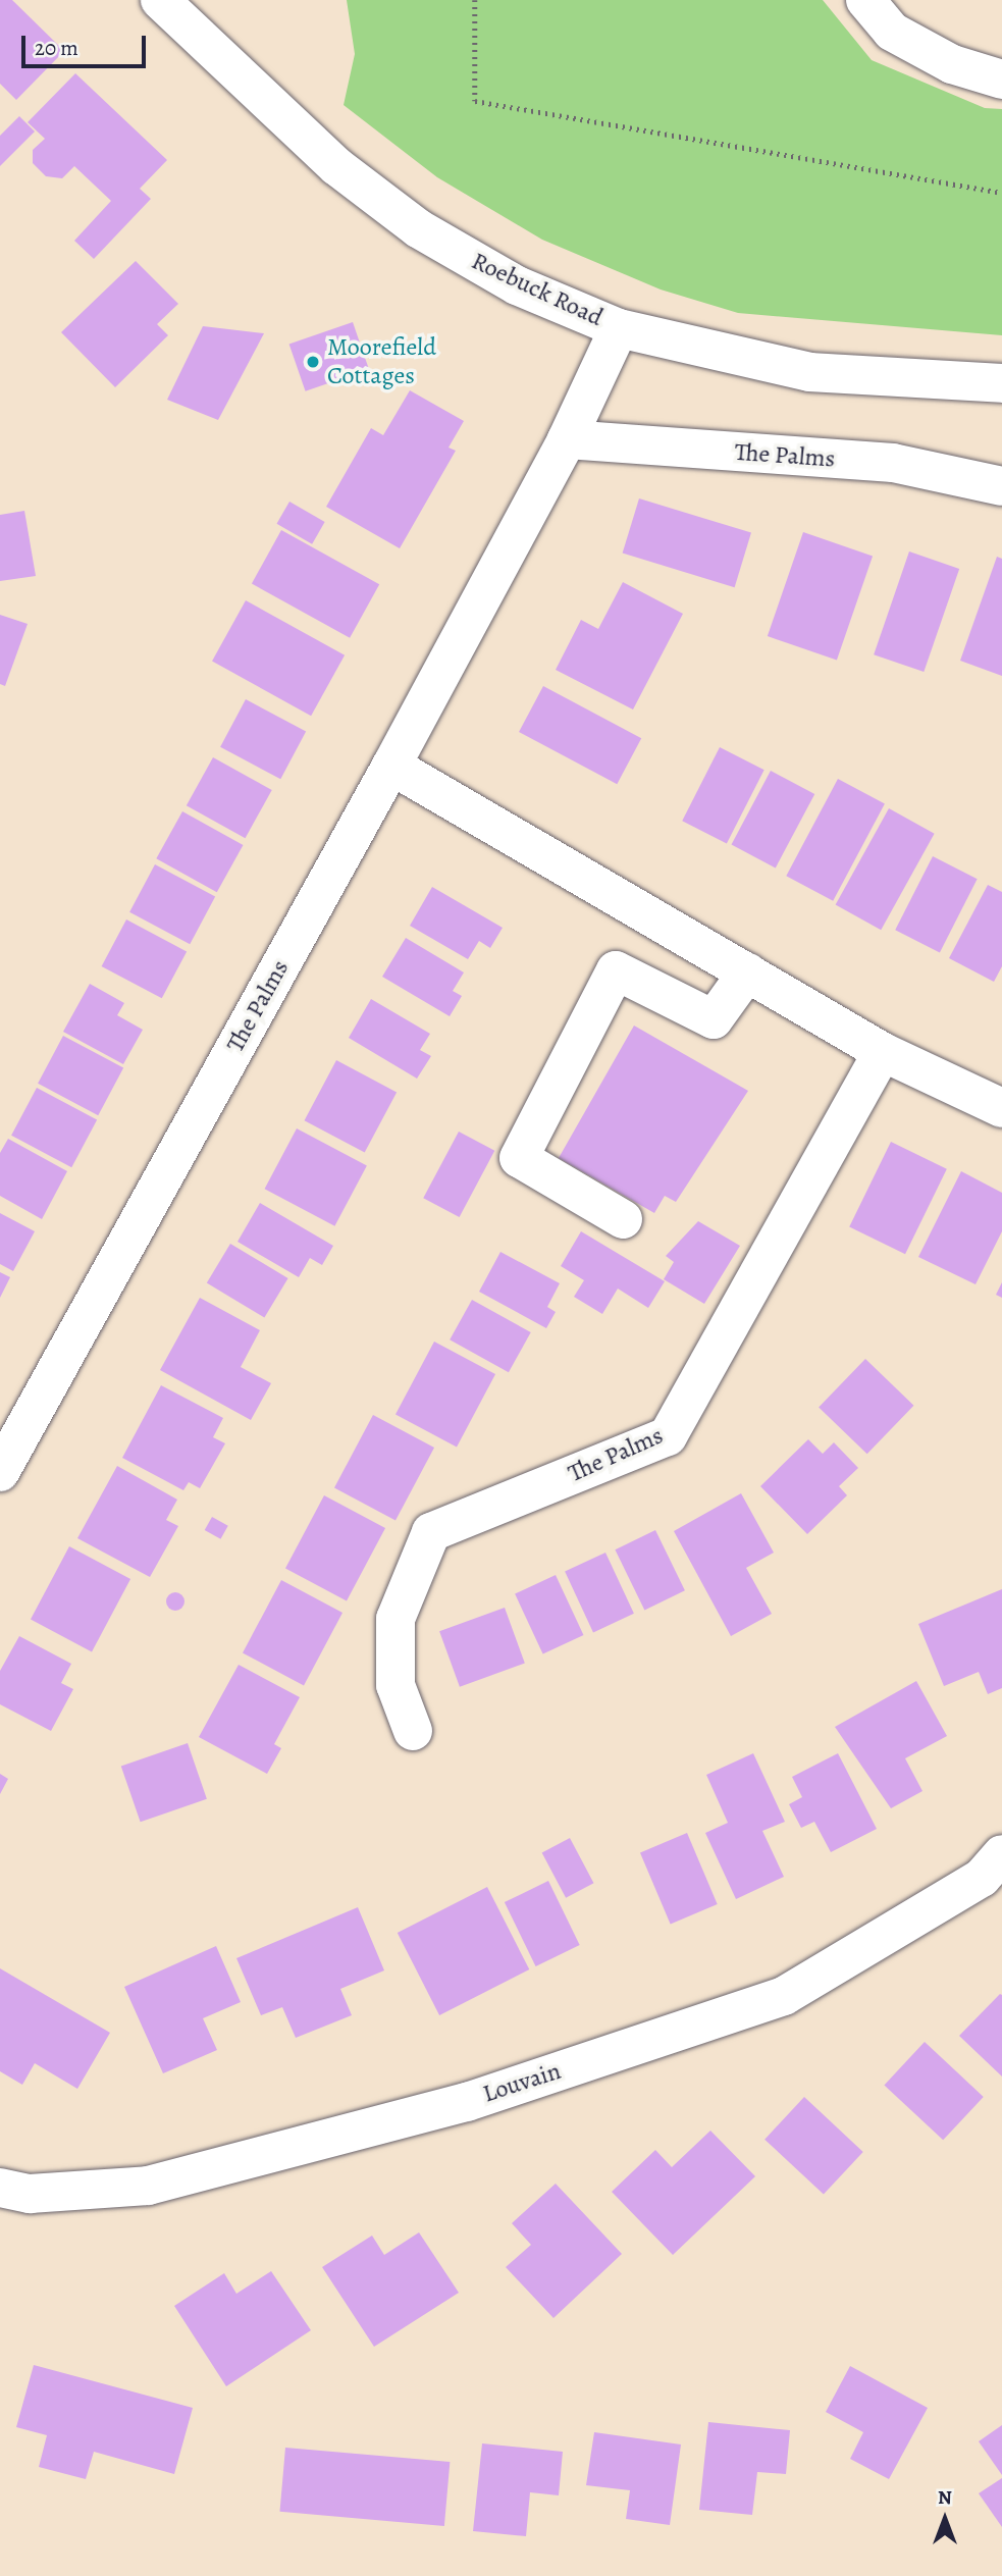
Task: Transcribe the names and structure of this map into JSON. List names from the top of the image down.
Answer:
{
  "streets": {
    "street": ["Roebuck Road", "The Palms", "Louvain"]
  },
  "crossings": [
    ["Roebuck Road", "The Palms"]
  ],
  "places": ["Moorefield Cottages"],
  "scale_bar": "20 m",
  "north": "top"
}
